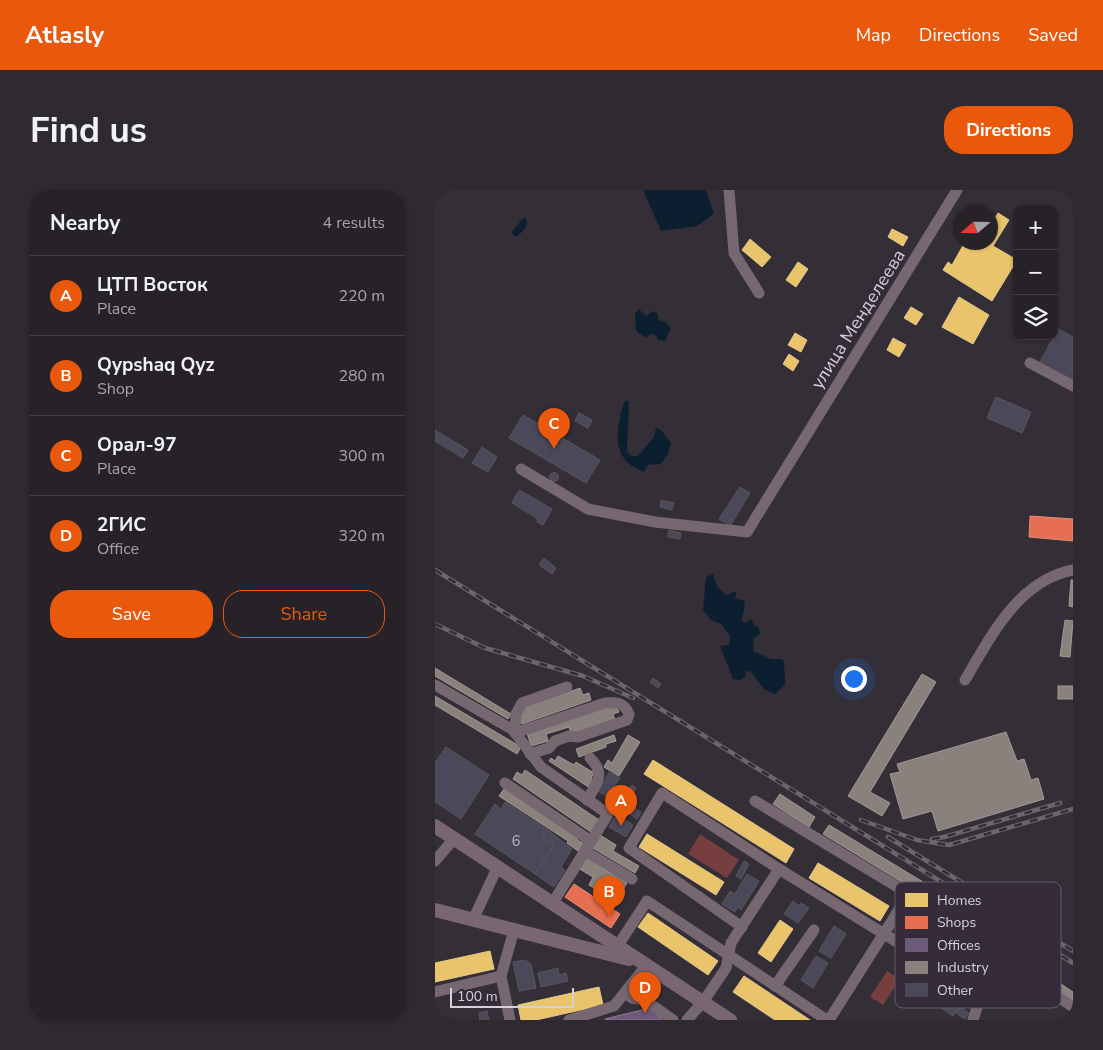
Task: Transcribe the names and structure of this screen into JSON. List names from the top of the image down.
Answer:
{
  "streets": {
    "street": ["улица Менделеева"]
  },
  "house_numbers": ["6"],
  "legend": [
    "Homes",
    "Shops",
    "Offices",
    "Industry",
    "Other"
  ],
  "scale_bar": "100 m",
  "north": "left",
  "page": {
    "header": "Atlasly",
    "nav": ["Map", "Directions", "Saved"],
    "buttons": [
      "Directions",
      ["Save", "Share"]
    ],
    "title": "Find us",
    "heading": ["Nearby", "4 results"],
    "map_buttons": ["+", "−"],
    "list": [
      {
        "mark": "A",
        "name": "ЦТП Восток",
        "note": "Place",
        "value": "220 m"
      },
      {
        "mark": "B",
        "name": "Qypshaq Qyz",
        "note": "Shop",
        "value": "280 m"
      },
      {
        "mark": "C",
        "name": "Орал-97",
        "note": "Place",
        "value": "300 m"
      },
      {
        "mark": "D",
        "name": "2ГИС",
        "note": "Office",
        "value": "320 m"
      }
    ],
    "pins": [
      "C",
      "A",
      "B",
      "D"
    ],
    "scale": "100 m"
  }
}
